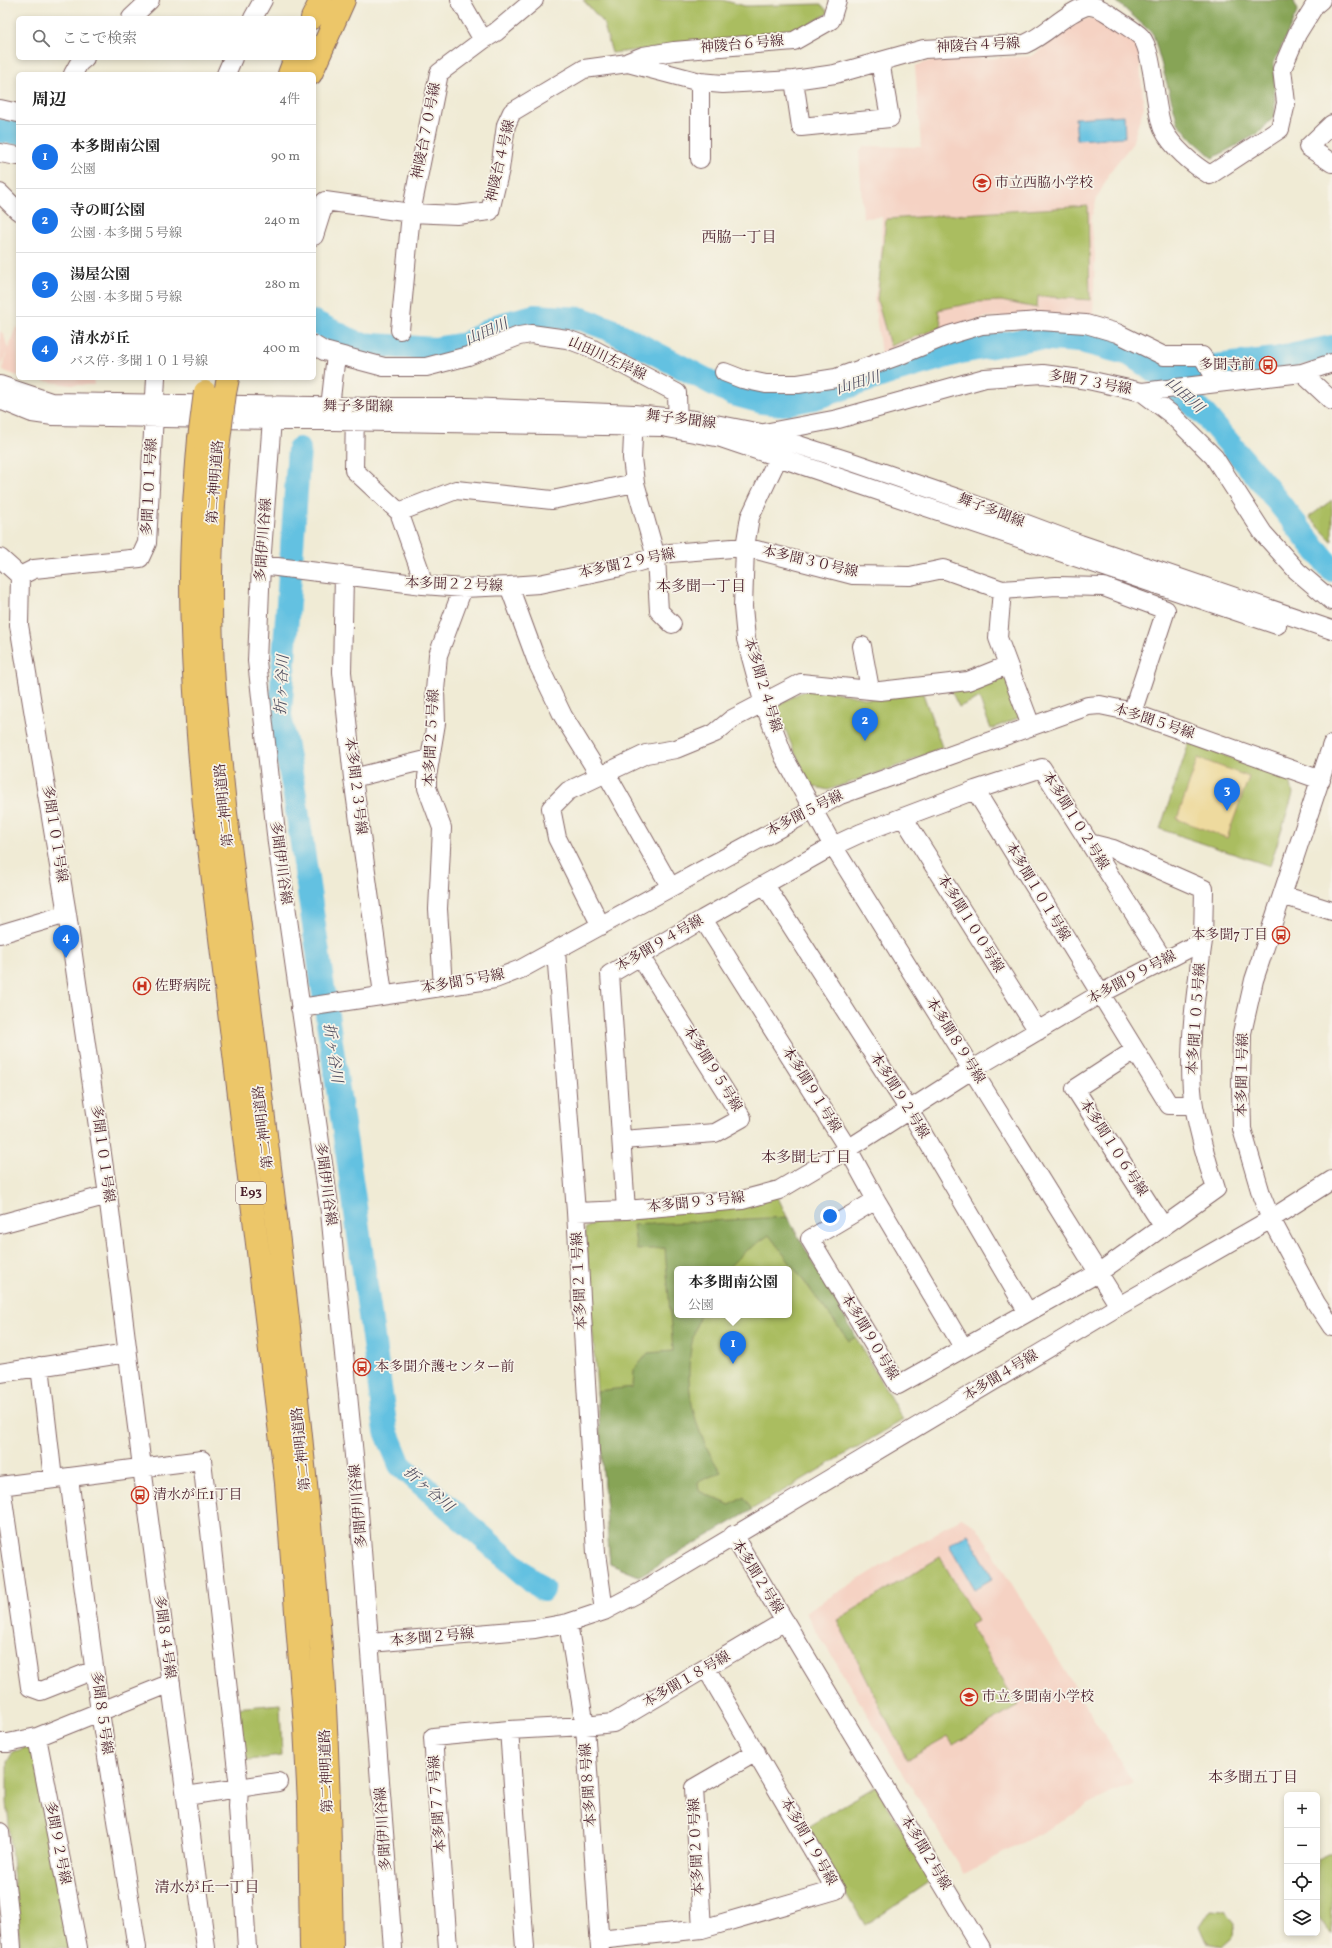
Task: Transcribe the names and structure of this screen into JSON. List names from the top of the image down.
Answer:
{
  "streets": {
    "highway": ["第二神明道路", "E93"],
    "street": [
      "神陵台６号線",
      "神陵台４号線",
      "神陵台７０号線",
      "山田川左岸線",
      "多聞７３号線",
      "舞子多聞線",
      "多聞１０１号線",
      "多聞伊川谷線",
      "本多聞３０号線",
      "本多聞２９号線",
      "本多聞２２号線",
      "本多聞２４号線",
      "本多聞５号線",
      "本多聞２５号線",
      "本多聞２３号線",
      "本多聞１０２号線",
      "本多聞１０１号線",
      "本多聞１００号線",
      "本多聞９４号線",
      "本多聞９９号線",
      "本多聞１０５号線",
      "本多聞８９号線",
      "本多聞９５号線",
      "本多聞１号線",
      "本多聞９１号線",
      "本多聞９２号線",
      "本多聞１０６号線",
      "本多聞９３号線",
      "本多聞２１号線",
      "本多聞９０号線",
      "本多聞４号線",
      "本多聞２号線",
      "多聞８４号線",
      "本多聞１８号線",
      "多聞８５号線",
      "本多聞８号線",
      "本多聞７７号線",
      "本多聞１９号線",
      "多聞９２号線",
      "本多聞２０号線"
    ]
  },
  "crossings": [
    ["神陵台６号線", "神陵台４号線"],
    ["神陵台４号線", "神陵台７０号線"],
    ["山田川左岸線", "舞子多聞線"],
    ["多聞７３号線", "舞子多聞線"],
    ["舞子多聞線", "多聞１０１号線"],
    ["舞子多聞線", "多聞伊川谷線"],
    ["舞子多聞線", "本多聞２４号線"],
    ["多聞１０１号線", "多聞８４号線"],
    ["多聞伊川谷線", "本多聞２２号線"],
    ["多聞伊川谷線", "本多聞５号線"],
    ["多聞伊川谷線", "本多聞２号線"],
    ["本多聞３０号線", "本多聞２９号線"],
    ["本多聞３０号線", "本多聞２４号線"],
    ["本多聞３０号線", "本多聞５号線"],
    ["本多聞２９号線", "本多聞２２号線"],
    ["本多聞２９号線", "本多聞２４号線"],
    ["本多聞２２号線", "本多聞５号線"],
    ["本多聞２２号線", "本多聞２５号線"],
    ["本多聞２２号線", "本多聞２３号線"],
    ["本多聞２４号線", "本多聞５号線"],
    ["本多聞２４号線", "本多聞８９号線"],
    ["本多聞５号線", "本多聞２５号線"],
    ["本多聞５号線", "本多聞２３号線"],
    ["本多聞５号線", "本多聞８９号線"],
    ["本多聞５号線", "本多聞１号線"],
    ["本多聞５号線", "本多聞２１号線"],
    ["本多聞１０２号線", "本多聞１０１号線"],
    ["本多聞１０２号線", "本多聞１００号線"],
    ["本多聞１０２号線", "本多聞９４号線"],
    ["本多聞１０２号線", "本多聞９９号線"],
    ["本多聞１０２号線", "本多聞８９号線"],
    ["本多聞１０１号線", "本多聞９９号線"],
    ["本多聞１０１号線", "本多聞１０５号線"],
    ["本多聞１０１号線", "本多聞１０６号線"],
    ["本多聞１００号線", "本多聞９９号線"],
    ["本多聞９４号線", "本多聞８９号線"],
    ["本多聞９４号線", "本多聞９５号線"],
    ["本多聞９４号線", "本多聞９１号線"],
    ["本多聞９４号線", "本多聞９２号線"],
    ["本多聞９４号線", "本多聞９３号線"],
    ["本多聞９９号線", "本多聞１０５号線"],
    ["本多聞９９号線", "本多聞８９号線"],
    ["本多聞９９号線", "本多聞９３号線"],
    ["本多聞１０５号線", "本多聞８９号線"],
    ["本多聞１０５号線", "本多聞１０６号線"],
    ["本多聞１０５号線", "本多聞９０号線"],
    ["本多聞８９号線", "本多聞９３号線"],
    ["本多聞８９号線", "本多聞９０号線"],
    ["本多聞８９号線", "本多聞４号線"],
    ["本多聞１号線", "本多聞４号線"],
    ["本多聞９１号線", "本多聞９３号線"],
    ["本多聞９１号線", "本多聞９０号線"],
    ["本多聞９２号線", "本多聞９３号線"],
    ["本多聞９２号線", "本多聞９０号線"],
    ["本多聞９３号線", "本多聞２１号線"],
    ["本多聞２１号線", "本多聞２号線"],
    ["本多聞４号線", "本多聞２号線"],
    ["本多聞２号線", "本多聞１８号線"],
    ["本多聞２号線", "本多聞８号線"],
    ["本多聞１８号線", "本多聞８号線"],
    ["本多聞１８号線", "本多聞７７号線"],
    ["本多聞１８号線", "本多聞１９号線"],
    ["本多聞８号線", "本多聞７７号線"],
    ["本多聞８号線", "本多聞１９号線"],
    ["本多聞１９号線", "本多聞２０号線"]
  ],
  "districts": [
    "西脇一丁目",
    "本多聞一丁目",
    "本多聞七丁目",
    "本多聞五丁目",
    "清水が丘一丁目"
  ],
  "water": ["山田川", "折ヶ谷川"],
  "places": {
    "school or university": ["市立西脇小学校", "市立多聞南小学校"],
    "bus stop": [
      "多聞寺前",
      "本多聞7丁目",
      "本多聞介護センター前",
      "清水が丘1丁目"
    ],
    "hospital": ["佐野病院"]
  },
  "page": {
    "search": "ここで検索",
    "heading": ["周辺", "4件"],
    "list": [
      {
        "mark": "1",
        "name": "本多聞南公園",
        "note": "公園",
        "value": "90 m"
      },
      {
        "mark": "2",
        "name": "寺の町公園",
        "note": "公園 · 本多聞５号線",
        "value": "240 m"
      },
      {
        "mark": "3",
        "name": "湯屋公園",
        "note": "公園 · 本多聞５号線",
        "value": "280 m"
      },
      {
        "mark": "4",
        "name": "清水が丘",
        "note": "バス停 · 多聞１０１号線",
        "value": "400 m"
      }
    ],
    "pins": [
      "2",
      "3",
      "4",
      "1"
    ],
    "popup": ["本多聞南公園", "公園"],
    "map_buttons": ["+", "−"]
  }
}
